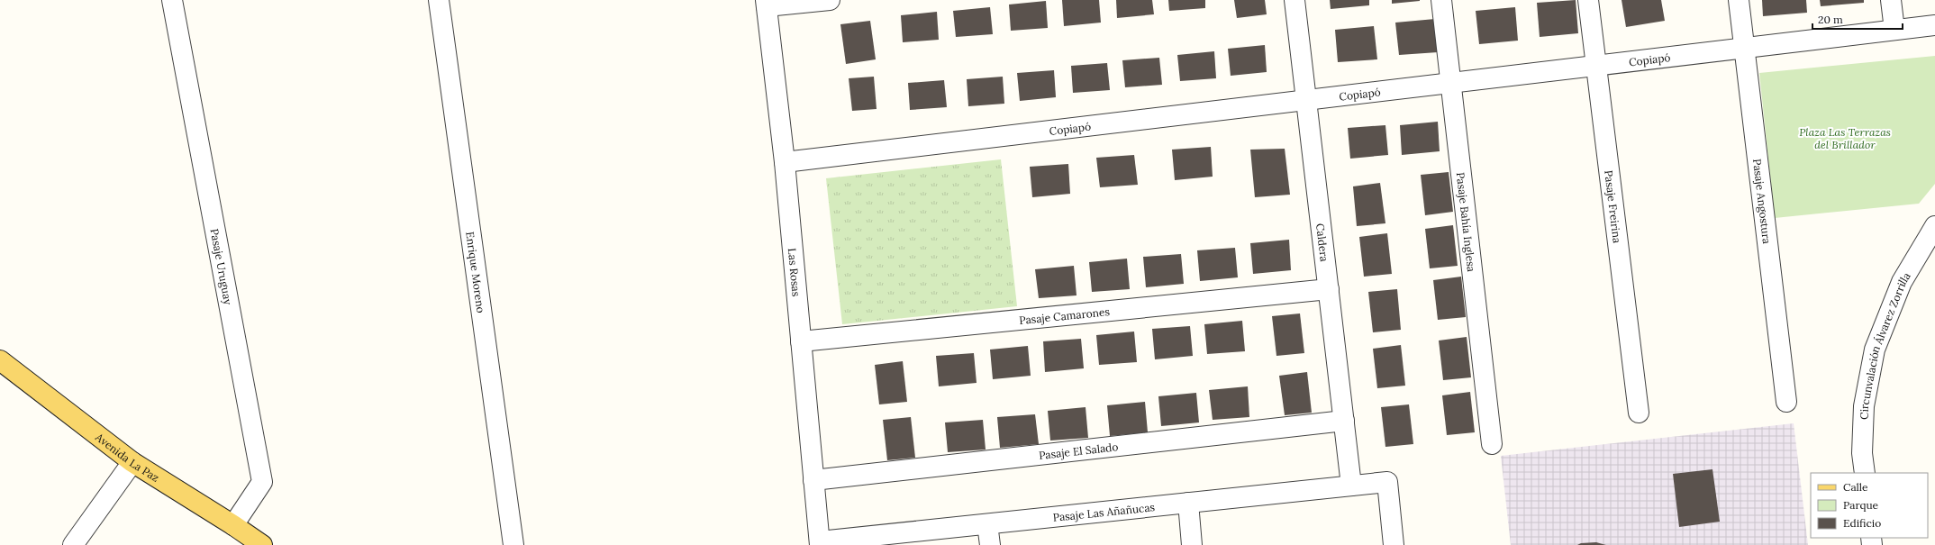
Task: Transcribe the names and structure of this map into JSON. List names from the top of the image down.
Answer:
{
  "streets": {
    "main road": ["Avenida La Paz"],
    "street": [
      "Copiapó",
      "Pasaje Angostura",
      "Pasaje Freirina",
      "Pasaje Bahía Inglesa",
      "Caldera",
      "Pasaje Uruguay",
      "Enrique Moreno",
      "Las Rosas",
      "Pasaje Camarones",
      "Circunvalación Álvarez Zorrilla",
      "Pasaje El Salado",
      "Pasaje Las Añañucas"
    ]
  },
  "crossings": [
    ["Copiapó", "Pasaje Angostura"],
    ["Copiapó", "Pasaje Freirina"],
    ["Copiapó", "Pasaje Bahía Inglesa"],
    ["Copiapó", "Caldera"],
    ["Copiapó", "Las Rosas"],
    ["Caldera", "Pasaje Camarones"],
    ["Caldera", "Pasaje El Salado"],
    ["Caldera", "Pasaje Las Añañucas"],
    ["Pasaje Uruguay", "Avenida La Paz"],
    ["Las Rosas", "Pasaje Camarones"],
    ["Las Rosas", "Pasaje El Salado"],
    ["Las Rosas", "Pasaje Las Añañucas"]
  ],
  "parks": ["Plaza Las Terrazas del Brillador"],
  "legend": ["Calle", "Parque", "Edificio"],
  "scale_bar": "20 m"
}
